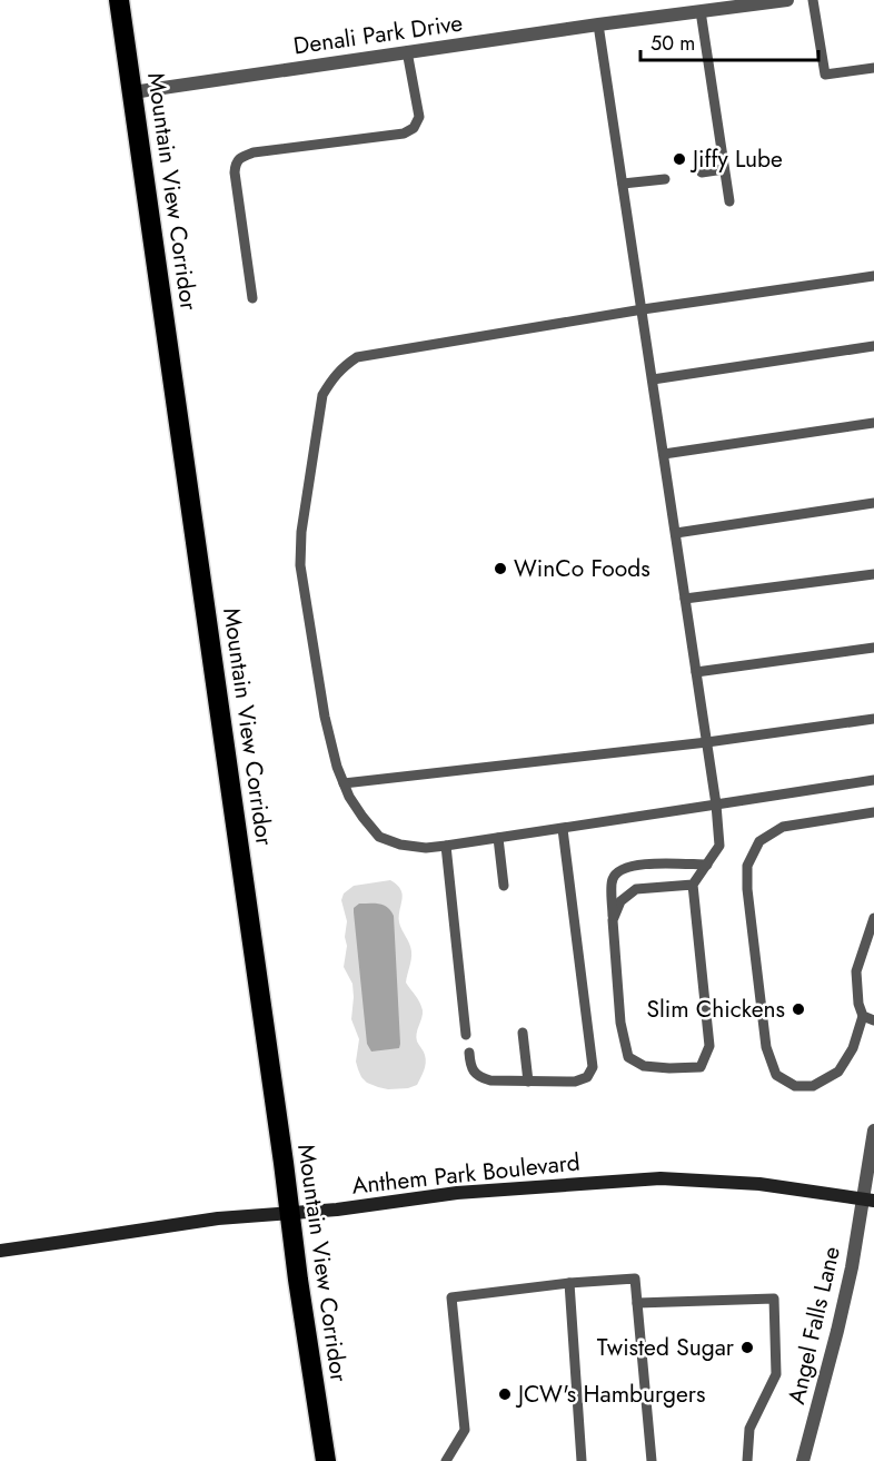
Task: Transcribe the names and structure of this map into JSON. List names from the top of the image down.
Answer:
{
  "streets": {
    "highway": ["Mountain View Corridor"],
    "main road": ["Anthem Park Boulevard"],
    "street": ["Denali Park Drive", "Angel Falls Lane"]
  },
  "crossings": [
    ["Denali Park Drive", "Mountain View Corridor"],
    ["Mountain View Corridor", "Anthem Park Boulevard"],
    ["Anthem Park Boulevard", "Angel Falls Lane"]
  ],
  "places": [
    "Jiffy Lube",
    "WinCo Foods",
    "Slim Chickens",
    "Twisted Sugar",
    "JCW's Hamburgers"
  ],
  "scale_bar": "50 m"
}
